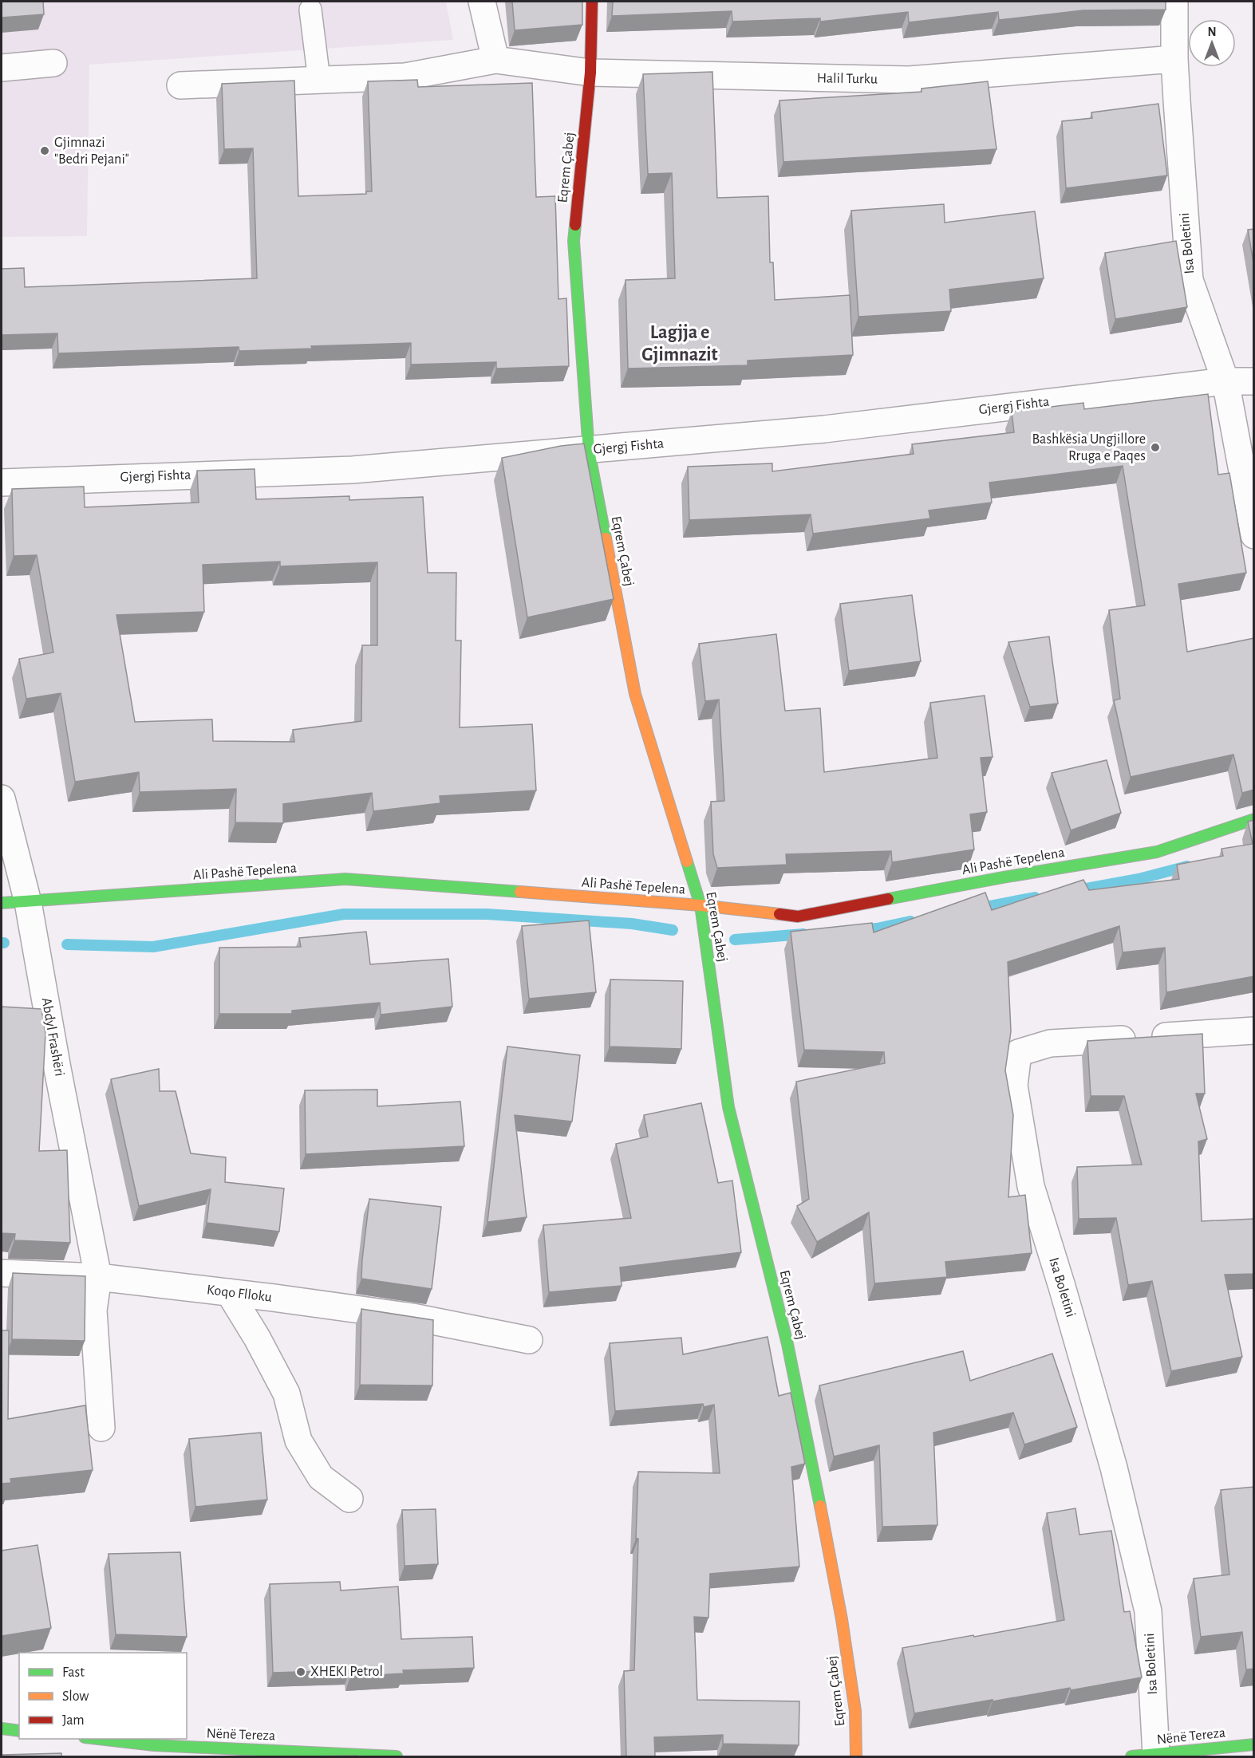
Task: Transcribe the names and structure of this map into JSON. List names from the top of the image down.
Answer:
{
  "streets": {
    "street": [
      "Halil Turku",
      "Eqrem Çabej",
      "Isa Boletini",
      "Gjergj Fishta",
      "Ali Pashë Tepelena",
      "Abdyl Frashëri",
      "Koqo Flloku",
      "Nënë Tereza"
    ]
  },
  "crossings": [
    ["Halil Turku", "Eqrem Çabej"],
    ["Halil Turku", "Isa Boletini"],
    ["Eqrem Çabej", "Gjergj Fishta"],
    ["Eqrem Çabej", "Ali Pashë Tepelena"],
    ["Isa Boletini", "Gjergj Fishta"],
    ["Isa Boletini", "Nënë Tereza"],
    ["Ali Pashë Tepelena", "Abdyl Frashëri"],
    ["Abdyl Frashëri", "Koqo Flloku"]
  ],
  "districts": ["Lagjja e Gjimnazit"],
  "places": ["Gjimnazi \"Bedri Pejani\"", "Bashkësia Ungjillore Rruga e Paqes", "XHEKI Petrol"],
  "legend": ["Fast", "Slow", "Jam"],
  "north": "top"
}
